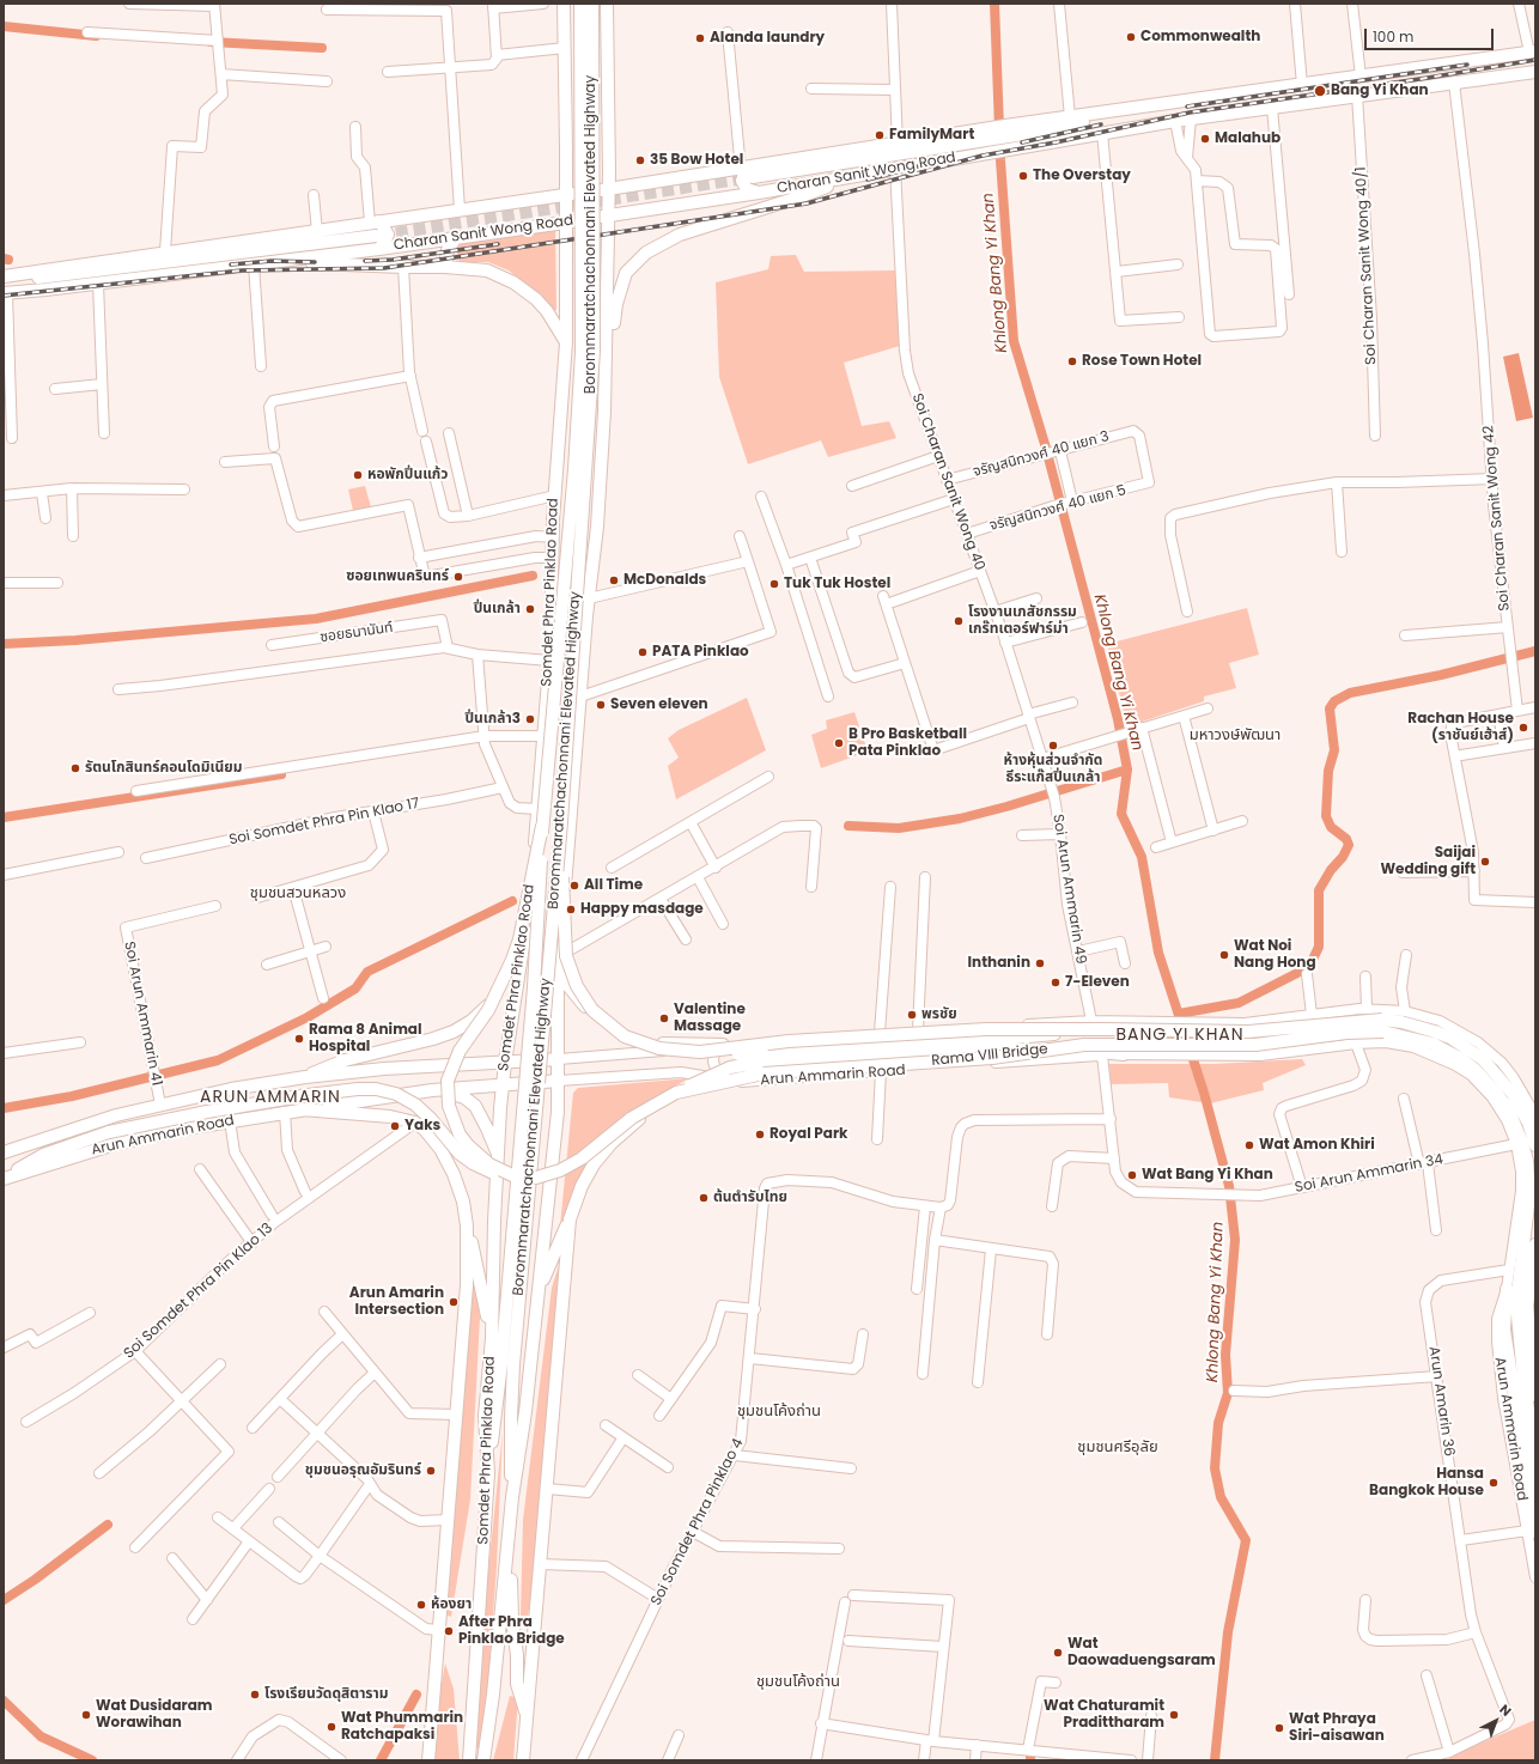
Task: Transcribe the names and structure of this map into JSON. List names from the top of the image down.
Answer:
{
  "streets": {
    "main road": [
      "Charan Sanit Wong Road",
      "Borommaratchachonnani Elevated Highway",
      "Somdet Phra Pinklao Road",
      "Rama VIII Bridge",
      "Arun Ammarin Road"
    ],
    "street": [
      "Soi Charan Sanit Wong 40/1",
      "จรัญสนิทวงศ์ 40 แยก 3",
      "Soi Charan Sanit Wong 40",
      "จรัญสนิทวงศ์ 40 แยก 5",
      "Soi Charan Sanit Wong 42",
      "ซอยธนานันท์",
      "Soi Somdet Phra Pin Klao 17",
      "Soi Arun Ammarin 49",
      "Soi Arun Ammarin 41",
      "Soi Arun Ammarin 34",
      "Soi Somdet Phra Pin Klao 13",
      "Arun Amarin 36",
      "Soi Somdet Phra Pinklao 4"
    ]
  },
  "crossings": [
    ["Charan Sanit Wong Road", "Soi Charan Sanit Wong 40/1"],
    ["Charan Sanit Wong Road", "Soi Charan Sanit Wong 40"],
    ["Charan Sanit Wong Road", "Soi Charan Sanit Wong 42"],
    ["Charan Sanit Wong Road", "Somdet Phra Pinklao Road"],
    ["Borommaratchachonnani Elevated Highway", "Somdet Phra Pinklao Road"],
    ["Borommaratchachonnani Elevated Highway", "Rama VIII Bridge"],
    ["จรัญสนิทวงศ์ 40 แยก 3", "Soi Charan Sanit Wong 40"],
    ["จรัญสนิทวงศ์ 40 แยก 3", "จรัญสนิทวงศ์ 40 แยก 5"],
    ["Soi Charan Sanit Wong 40", "จรัญสนิทวงศ์ 40 แยก 5"],
    ["Soi Charan Sanit Wong 40", "Soi Arun Ammarin 49"],
    ["Somdet Phra Pinklao Road", "Arun Ammarin Road"],
    ["Somdet Phra Pinklao Road", "Soi Somdet Phra Pin Klao 13"],
    ["Soi Arun Ammarin 49", "Arun Ammarin Road"],
    ["Soi Arun Ammarin 41", "Arun Ammarin Road"],
    ["Arun Ammarin Road", "Soi Arun Ammarin 34"],
    ["Arun Ammarin Road", "Arun Amarin 36"]
  ],
  "districts": [
    "มหาวงษ์พัฒนา",
    "ชุมชนสวนหลวง",
    "BANG YI KHAN",
    "ARUN AMMARIN",
    "ชุมชนโค้งถ่าน",
    "ชุมชนศรีอุลัย",
    "ชุมชนโค้งถ่าน"
  ],
  "water": ["Khlong Bang Yi Khan"],
  "places": [
    "Commonwealth",
    "Alanda laundry",
    "Bang Yi Khan",
    "FamilyMart",
    "Malahub",
    "35 Bow Hotel",
    "The Overstay",
    "Rose Town Hotel",
    "หอพักปิ่นแก้ว",
    "ซอยเทพนครินทร์",
    "McDonalds",
    "Tuk Tuk Hostel",
    "ปิ่นเกล้า",
    "โรงงานเภสัชกรรม เกร๊ทเตอร์ฟาร์ม่า",
    "PATA Pinklao",
    "Seven eleven",
    "ปิ่นเกล้า3",
    "Rachan House (ราชันย์เฮ้าส์)",
    "B Pro Basketball Pata Pinklao",
    "ห้างหุ้นส่วนจำกัด ธีระแก๊สปิ่นเกล้า",
    "รัตนโกสินทร์คอนโดมิเนียม",
    "Saijai Wedding gift",
    "All Time",
    "Happy masdage",
    "Wat Noi Nang Hong",
    "Inthanin",
    "7-Eleven",
    "พรชัย",
    "Valentine Massage",
    "Rama 8 Animal Hospital",
    "Yaks",
    "Royal Park",
    "Wat Amon Khiri",
    "Wat Bang Yi Khan",
    "ต้นตำรับไทย",
    "Arun Amarin Intersection",
    "ชุมชนอรุณอัมรินทร์",
    "Hansa Bangkok House",
    "ห้องยา",
    "After Phra Pinklao Bridge",
    "Wat Daowaduengsaram",
    "โรงเรียนวัดดุสิตาราม",
    "Wat Dusidaram Worawihan",
    "Wat Chaturamit Pradittharam",
    "Wat Phummarin Ratchapaksi",
    "Wat Phraya Siri-aisawan"
  ],
  "scale_bar": "100 m",
  "north": "top right"
}
